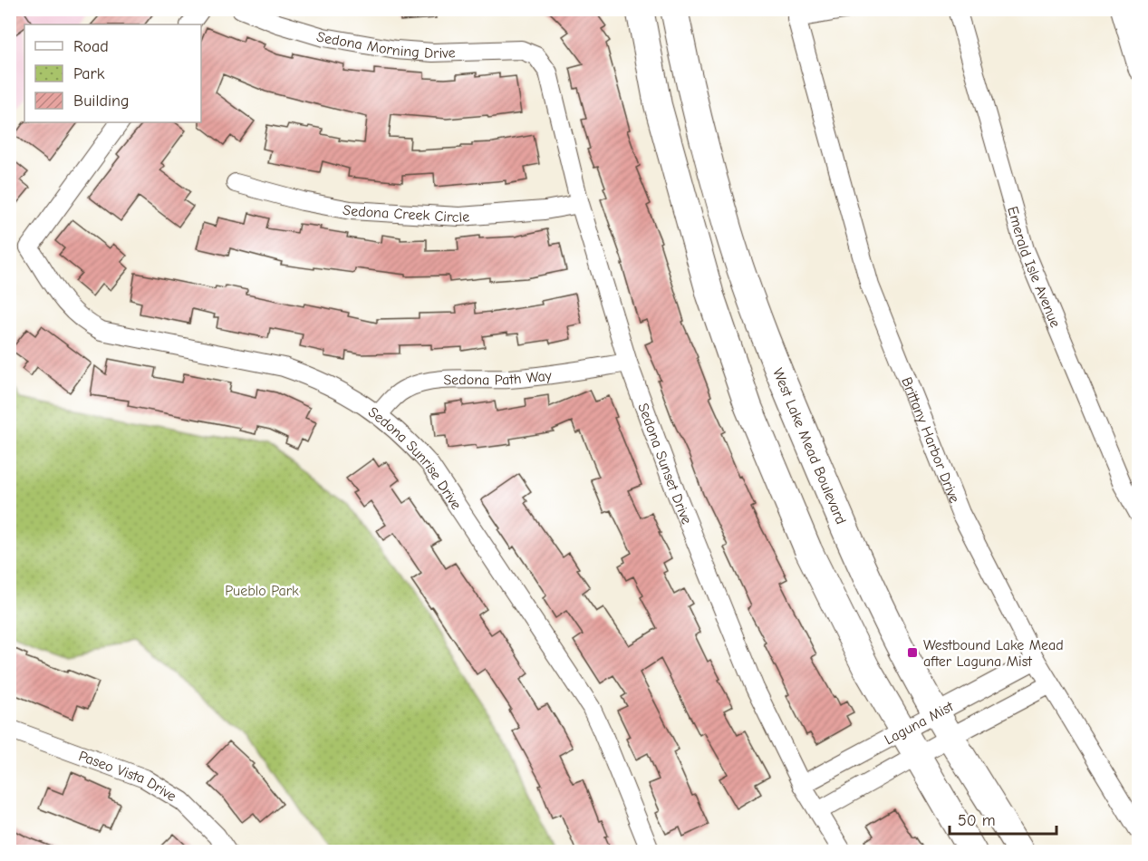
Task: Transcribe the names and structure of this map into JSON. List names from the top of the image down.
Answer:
{
  "streets": {
    "main road": ["West Lake Mead Boulevard"],
    "street": [
      "Sedona Morning Drive",
      "Sedona Creek Circle",
      "Emerald Isle Avenue",
      "Sedona Path Way",
      "Brittany Harbor Drive",
      "Sedona Sunrise Drive",
      "Sedona Sunset Drive",
      "Laguna Mist",
      "Paseo Vista Drive"
    ]
  },
  "crossings": [
    ["Sedona Morning Drive", "Sedona Sunset Drive"],
    ["Sedona Creek Circle", "Sedona Sunset Drive"],
    ["Sedona Path Way", "Sedona Sunrise Drive"],
    ["Sedona Path Way", "Sedona Sunset Drive"],
    ["Brittany Harbor Drive", "Laguna Mist"],
    ["West Lake Mead Boulevard", "Laguna Mist"],
    ["Sedona Sunset Drive", "Laguna Mist"]
  ],
  "parks": ["Pueblo Park"],
  "places": {
    "transit": ["Westbound Lake Mead after Laguna Mist"]
  },
  "legend": ["Road", "Park", "Building"],
  "scale_bar": "50 m"
}
